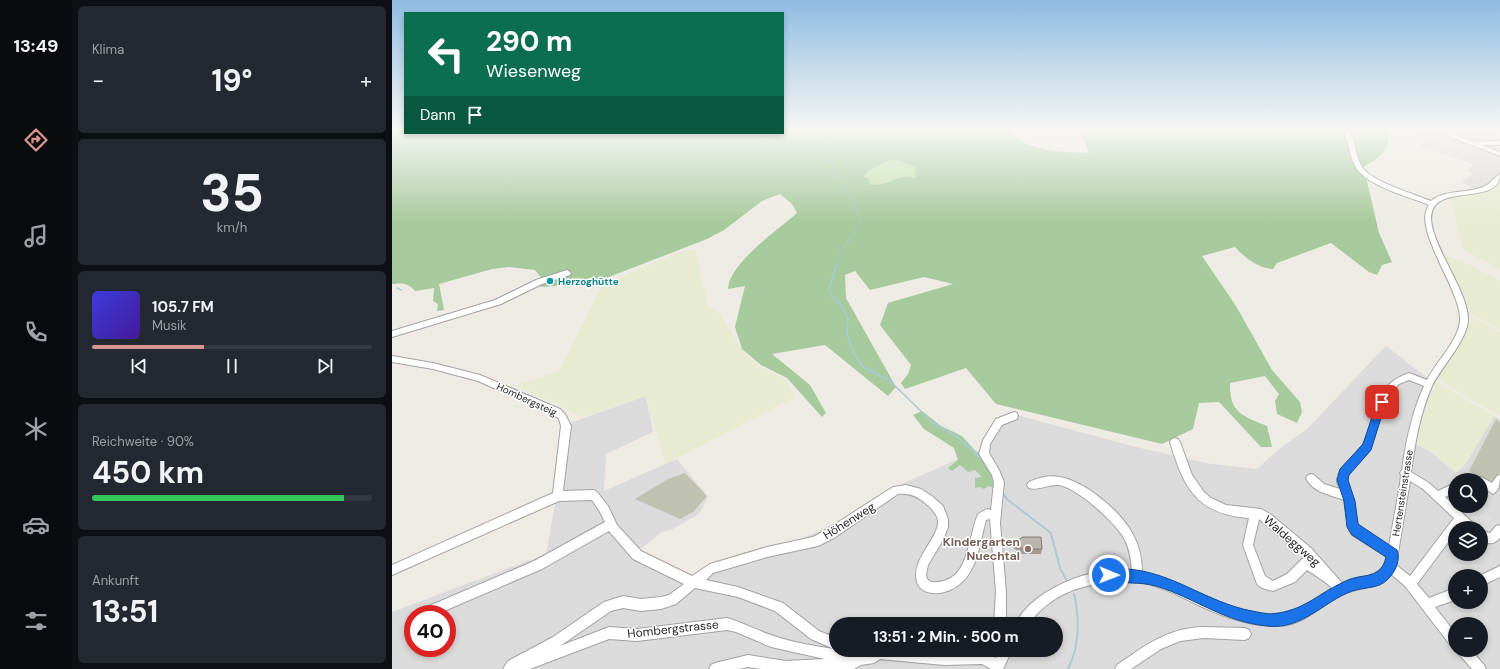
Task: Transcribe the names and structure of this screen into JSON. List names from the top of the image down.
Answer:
{
  "streets": {
    "street": [
      "Hombergsteig",
      "Hertensteinstrasse",
      "Höhenweg",
      "Waldeggweg",
      "Hombergstrasse"
    ]
  },
  "places": ["Herzoghütte", "Kindergarten Nuechtal"],
  "page": {
    "tabs": "13:49",
    "tile": [
      "Klima",
      ["35", "km/h"],
      ["Reichweite · 90%", "450 km"],
      ["Ankunft", "13:51"]
    ],
    "turn": ["290 m", "Wiesenweg"],
    "heat": ["−", "19°", "+"],
    "then": "Dann",
    "song": ["105.7 FM", "Musik"],
    "map_buttons": ["+", "−"],
    "limit": "40",
    "trip": "13:51 · 2 Min. · 500 m"
  }
}
